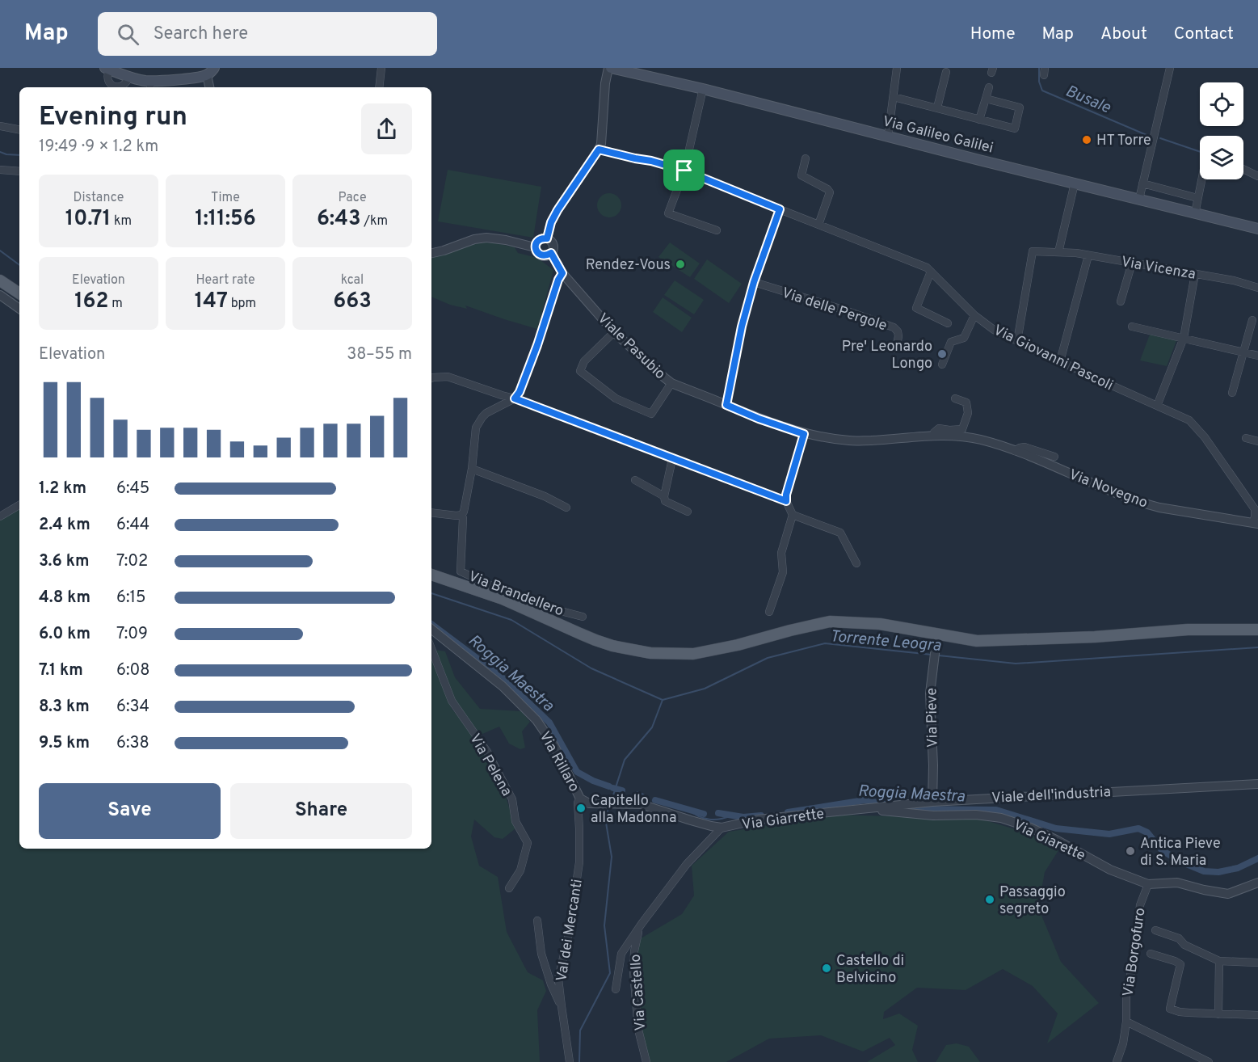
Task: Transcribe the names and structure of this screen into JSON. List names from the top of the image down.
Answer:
{
  "streets": {
    "main road": ["Via Galileo Galilei"],
    "street": [
      "Via Vicenza",
      "Via delle Pergole",
      "Viale Pasubio",
      "Via Giovanni Pascoli",
      "Via Novegno",
      "Via Brandellero",
      "Via Pieve",
      "Via Rillaro",
      "Via Pelena",
      "Viale dell'industria",
      "Via Giarrette",
      "Via Giarette",
      "Val dei Mercanti",
      "Via Borgofuro",
      "Via Castello"
    ]
  },
  "crossings": [
    ["Via Vicenza", "Via Giovanni Pascoli"],
    ["Viale Pasubio", "Via Novegno"],
    ["Via Giovanni Pascoli", "Via Novegno"],
    ["Via Pieve", "Viale dell'industria"],
    ["Via Rillaro", "Via Giarrette"],
    ["Via Rillaro", "Val dei Mercanti"],
    ["Via Rillaro", "Via Castello"],
    ["Viale dell'industria", "Via Giarrette"],
    ["Viale dell'industria", "Via Giarette"],
    ["Via Giarrette", "Via Castello"],
    ["Via Giarette", "Via Borgofuro"]
  ],
  "water": ["Busale", "Torrente Leogra", "Roggia Maestra"],
  "places": [
    "HT Torre",
    "Rendez-Vous",
    "Pre' Leonardo Longo",
    "Capitello alla Madonna",
    "Antica Pieve di S. Maria",
    "Passaggio segreto",
    "Castello di Belvicino"
  ],
  "page": {
    "header": "Map",
    "search": "Search here",
    "nav": [
      "Home",
      "Map",
      "About",
      "Contact"
    ],
    "heading": ["Evening run", "19:49 · 9 × 1.2 km"],
    "stats": [
      ["Distance", "10.71 km"],
      ["Time", "1:11:56"],
      ["Pace", "6:43 /km"],
      ["Elevation", "162 m"],
      ["Heart rate", "147 bpm"],
      ["kcal", "663"]
    ],
    "chart": ["Elevation", "38–55 m"],
    "list": [
      {
        "name": "1.2 km",
        "note": "6:45"
      },
      {
        "name": "2.4 km",
        "note": "6:44"
      },
      {
        "name": "3.6 km",
        "note": "7:02"
      },
      {
        "name": "4.8 km",
        "note": "6:15"
      },
      {
        "name": "6.0 km",
        "note": "7:09"
      },
      {
        "name": "7.1 km",
        "note": "6:08"
      },
      {
        "name": "8.3 km",
        "note": "6:34"
      },
      {
        "name": "9.5 km",
        "note": "6:38"
      }
    ],
    "buttons": ["Save", "Share"]
  }
}
